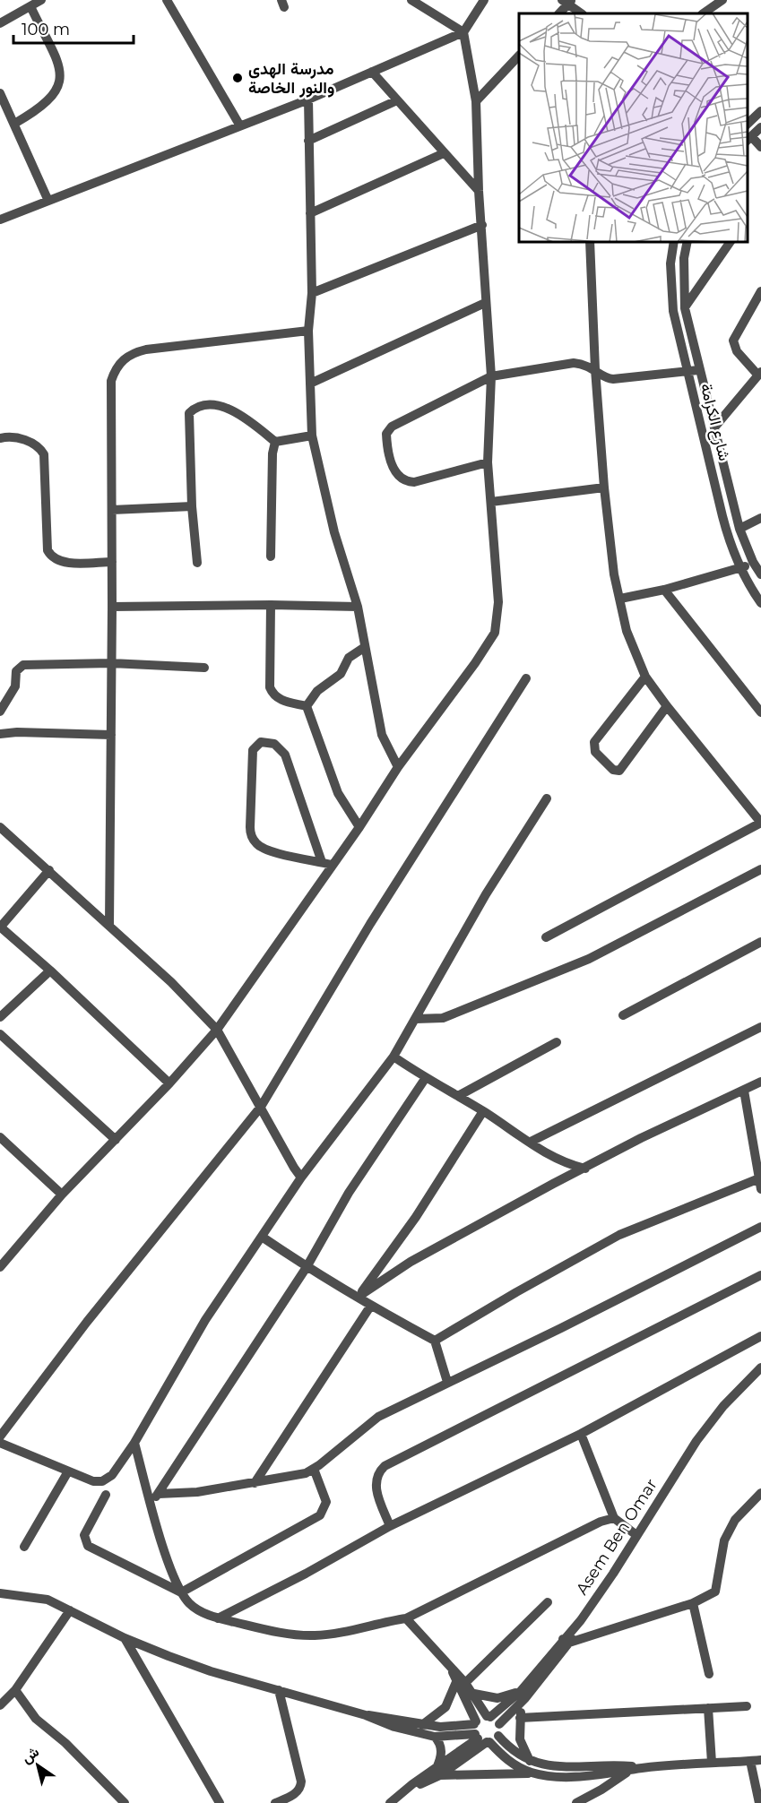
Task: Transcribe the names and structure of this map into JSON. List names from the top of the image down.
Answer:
{
  "streets": {
    "street": ["شارع الكرامة", "Asem Ben Omar"]
  },
  "places": ["مدرسة الهدى والنور الخاصة"],
  "scale_bar": "100 m",
  "north": "top left"
}
